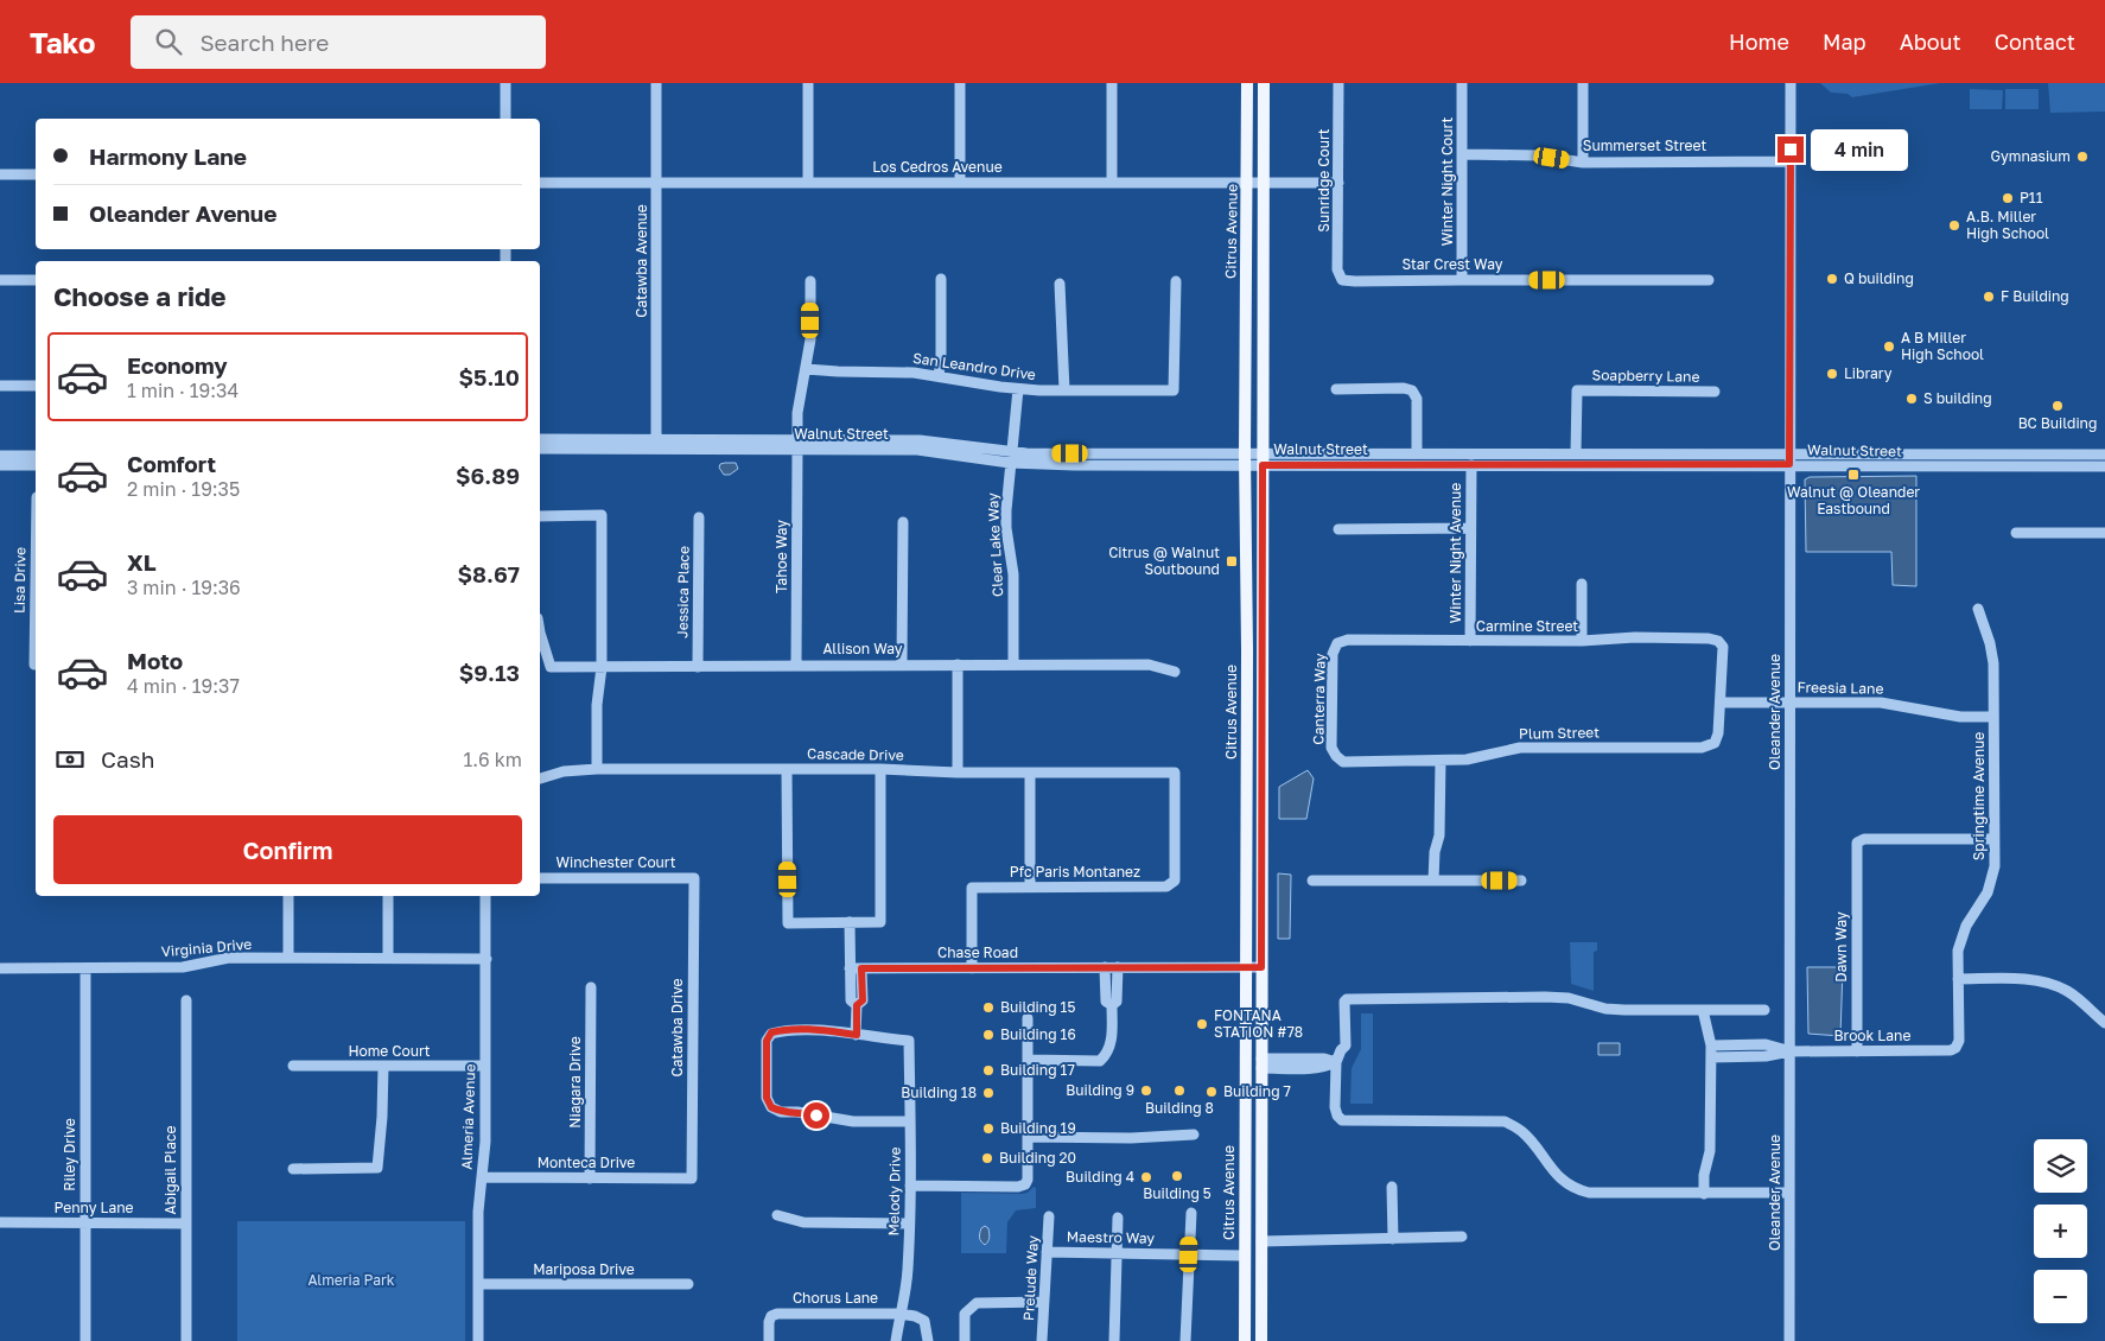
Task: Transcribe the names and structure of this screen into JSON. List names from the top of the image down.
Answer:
{
  "streets": {
    "main road": ["Citrus Avenue"],
    "street": [
      "Summerset Street",
      "Los Cedros Avenue",
      "Sunridge Court",
      "Winter Night Court",
      "Catawba Avenue",
      "Star Crest Way",
      "San Leandro Drive",
      "Soapberry Lane",
      "Walnut Street",
      "Clear Lake Way",
      "Winter Night Avenue",
      "Tahoe Way",
      "Jessica Place",
      "Carmine Street",
      "Allison Way",
      "Freesia Lane",
      "Canterra Way",
      "Oleander Avenue",
      "Plum Street",
      "Cascade Drive",
      "Springtime Avenue",
      "Winchester Court",
      "Pfc Paris Montanez",
      "Dawn Way",
      "Virginia Drive",
      "Chase Road",
      "Catawba Drive",
      "Brook Lane",
      "Home Court",
      "Niagara Drive",
      "Almeria Avenue",
      "Riley Drive",
      "Monteca Drive",
      "Abigail Place",
      "Melody Drive",
      "Penny Lane",
      "Maestro Way",
      "Mariposa Drive",
      "Prelude Way",
      "Chorus Lane"
    ]
  },
  "crossings": [
    ["Summerset Street", "Winter Night Court"],
    ["Summerset Street", "Oleander Avenue"],
    ["Los Cedros Avenue", "Sunridge Court"],
    ["Los Cedros Avenue", "Citrus Avenue"],
    ["Los Cedros Avenue", "Catawba Avenue"],
    ["Sunridge Court", "Star Crest Way"],
    ["Winter Night Court", "Star Crest Way"],
    ["Citrus Avenue", "Walnut Street"],
    ["Citrus Avenue", "Chase Road"],
    ["Citrus Avenue", "Maestro Way"],
    ["Catawba Avenue", "Walnut Street"],
    ["San Leandro Drive", "Clear Lake Way"],
    ["San Leandro Drive", "Tahoe Way"],
    ["Soapberry Lane", "Walnut Street"],
    ["Walnut Street", "Clear Lake Way"],
    ["Walnut Street", "Winter Night Avenue"],
    ["Walnut Street", "Tahoe Way"],
    ["Walnut Street", "Oleander Avenue"],
    ["Clear Lake Way", "Allison Way"],
    ["Winter Night Avenue", "Carmine Street"],
    ["Tahoe Way", "Allison Way"],
    ["Jessica Place", "Allison Way"],
    ["Carmine Street", "Freesia Lane"],
    ["Carmine Street", "Canterra Way"],
    ["Carmine Street", "Plum Street"],
    ["Freesia Lane", "Oleander Avenue"],
    ["Freesia Lane", "Plum Street"],
    ["Freesia Lane", "Springtime Avenue"],
    ["Canterra Way", "Plum Street"],
    ["Oleander Avenue", "Brook Lane"],
    ["Cascade Drive", "Pfc Paris Montanez"],
    ["Springtime Avenue", "Dawn Way"],
    ["Springtime Avenue", "Brook Lane"],
    ["Winchester Court", "Catawba Drive"],
    ["Pfc Paris Montanez", "Chase Road"],
    ["Dawn Way", "Brook Lane"],
    ["Virginia Drive", "Almeria Avenue"],
    ["Virginia Drive", "Riley Drive"],
    ["Catawba Drive", "Monteca Drive"],
    ["Home Court", "Almeria Avenue"],
    ["Niagara Drive", "Monteca Drive"],
    ["Almeria Avenue", "Monteca Drive"],
    ["Almeria Avenue", "Mariposa Drive"],
    ["Riley Drive", "Penny Lane"],
    ["Abigail Place", "Penny Lane"],
    ["Melody Drive", "Chorus Lane"],
    ["Maestro Way", "Prelude Way"]
  ],
  "parks": ["Almeria Park"],
  "places": {
    "other": [
      "Gymnasium",
      "P11",
      "A.B. Miller High School",
      "Q building",
      "F Building",
      "A B Miller High School",
      "Library",
      "S building",
      "BC Building",
      "Building 15",
      "FONTANA STATION #78",
      "Building 16",
      "Building 17",
      "Building 9",
      "Building 8",
      "Building 7",
      "Building 18",
      "Building 19",
      "Building 20",
      "Building 5",
      "Building 4"
    ],
    "transit": ["Walnut @ Oleander Eastbound", "Citrus @ Walnut Soutbound"]
  },
  "page": {
    "header": "Tako",
    "search": "Search here",
    "nav": [
      "Home",
      "Map",
      "About",
      "Contact"
    ],
    "banner": ["Harmony Lane", "Oleander Avenue"],
    "bubble": "4 min",
    "heading": "Choose a ride",
    "list": [
      {
        "name": "Economy",
        "note": "1 min · 19:34",
        "value": "$5.10"
      },
      {
        "name": "Comfort",
        "note": "2 min · 19:35",
        "value": "$6.89"
      },
      {
        "name": "XL",
        "note": "3 min · 19:36",
        "value": "$8.67"
      },
      {
        "name": "Moto",
        "note": "4 min · 19:37",
        "value": "$9.13"
      }
    ],
    "pay": ["Cash", "1.6 km"],
    "buttons": "Confirm",
    "map_buttons": ["+", "−"]
  }
}
